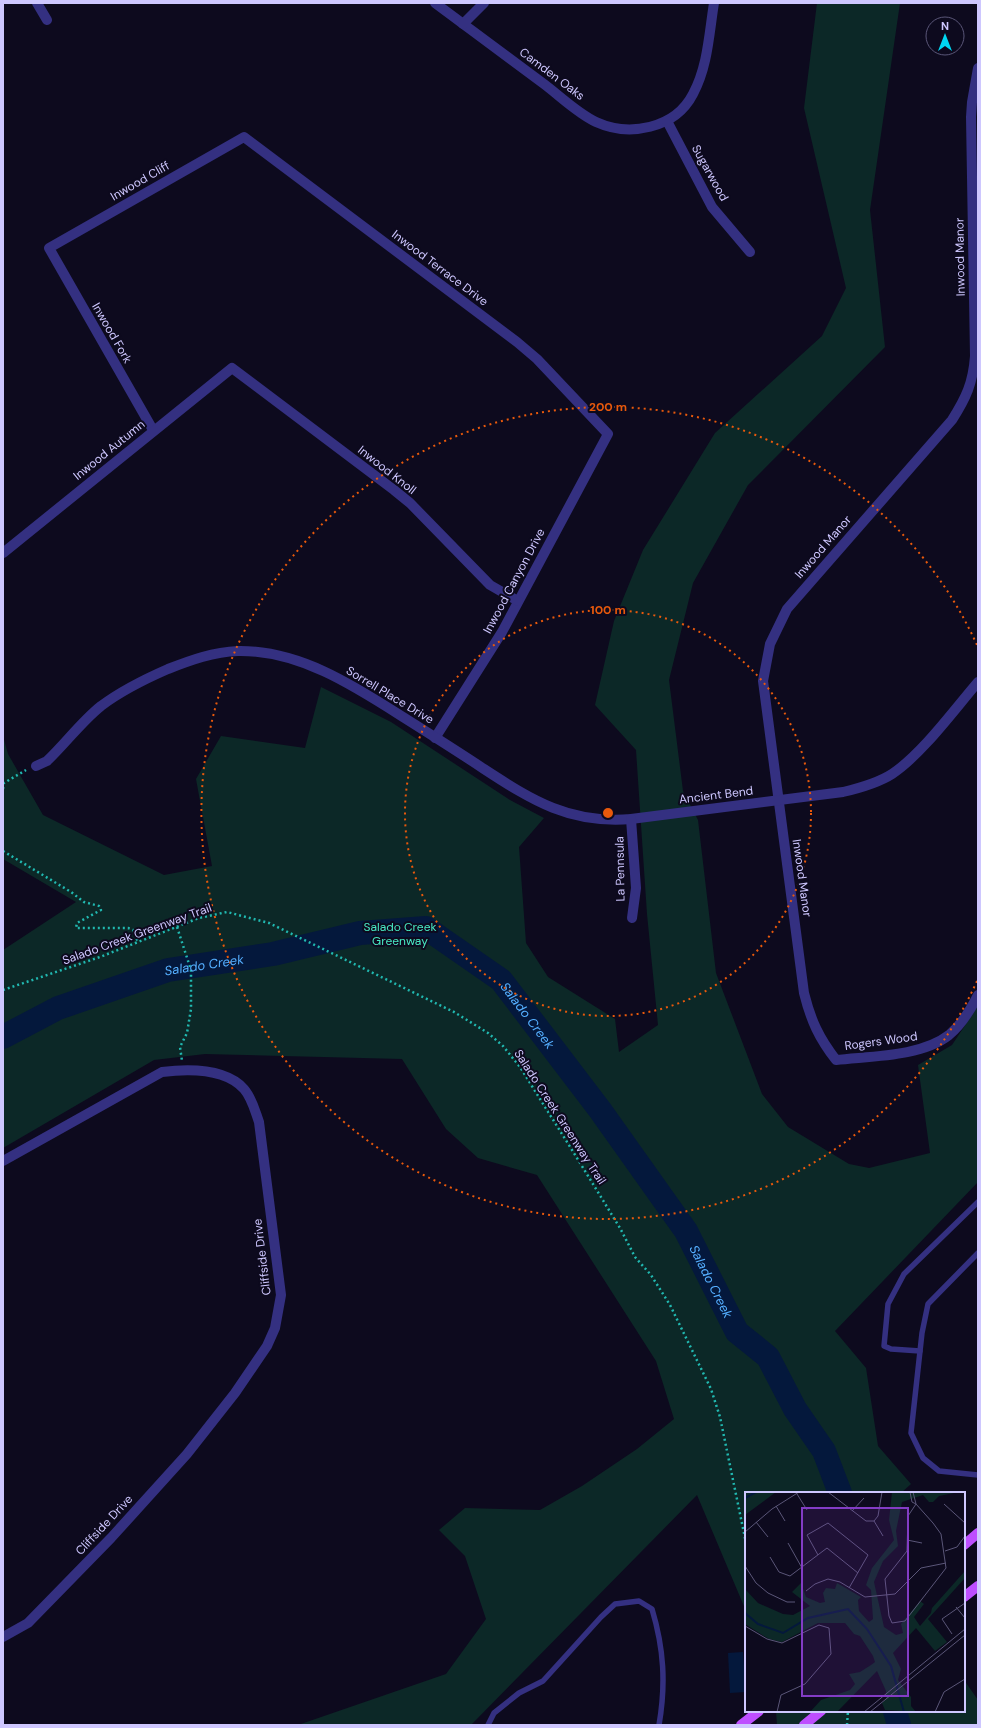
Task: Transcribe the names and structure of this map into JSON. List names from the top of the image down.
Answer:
{
  "streets": {
    "street": [
      "Camden Oaks",
      "Sugarwood",
      "Inwood Cliff",
      "Inwood Manor",
      "Inwood Terrace Drive",
      "Inwood Fork",
      "Inwood Autumn",
      "Inwood Knoll",
      "Inwood Canyon Drive",
      "Sorrell Place Drive",
      "Ancient Bend",
      "La Pennsula",
      "Rogers Wood",
      "Cliffside Drive"
    ],
    "path": ["Salado Creek Greenway Trail"]
  },
  "crossings": [
    ["Camden Oaks", "Sugarwood"],
    ["Inwood Cliff", "Inwood Terrace Drive"],
    ["Inwood Cliff", "Inwood Fork"],
    ["Inwood Manor", "Ancient Bend"],
    ["Inwood Manor", "Rogers Wood"],
    ["Inwood Terrace Drive", "Inwood Canyon Drive"],
    ["Inwood Fork", "Inwood Autumn"],
    ["Inwood Autumn", "Inwood Knoll"],
    ["Inwood Knoll", "Inwood Canyon Drive"],
    ["Inwood Canyon Drive", "Sorrell Place Drive"],
    ["Inwood Canyon Drive", "Ancient Bend"],
    ["Sorrell Place Drive", "Ancient Bend"],
    ["Ancient Bend", "La Pennsula"]
  ],
  "water": ["Salado Creek"],
  "parks": ["Salado Creek Greenway"],
  "north": "top",
  "rings": ["200 m", "100 m"]
}
